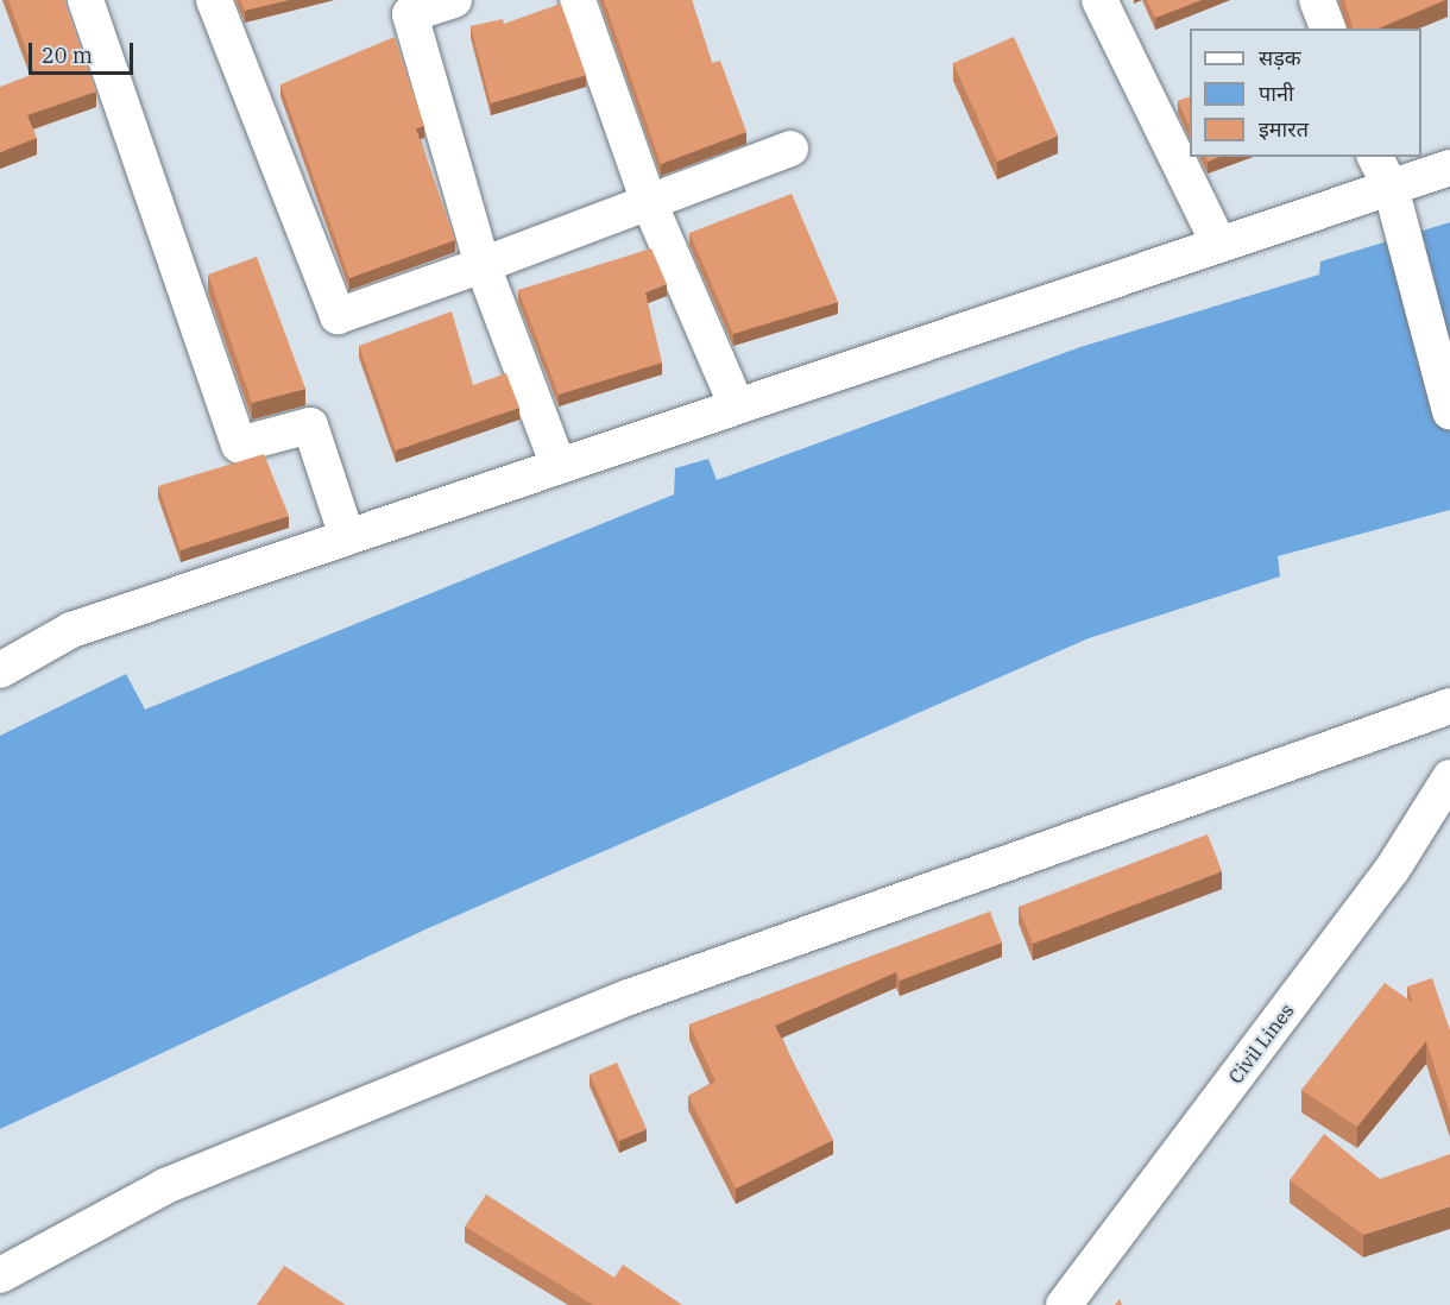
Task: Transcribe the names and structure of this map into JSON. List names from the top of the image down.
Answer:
{
  "streets": {
    "street": ["Civil Lines"]
  },
  "legend": ["सड़क", "पानी", "इमारत"],
  "scale_bar": "20 m"
}
